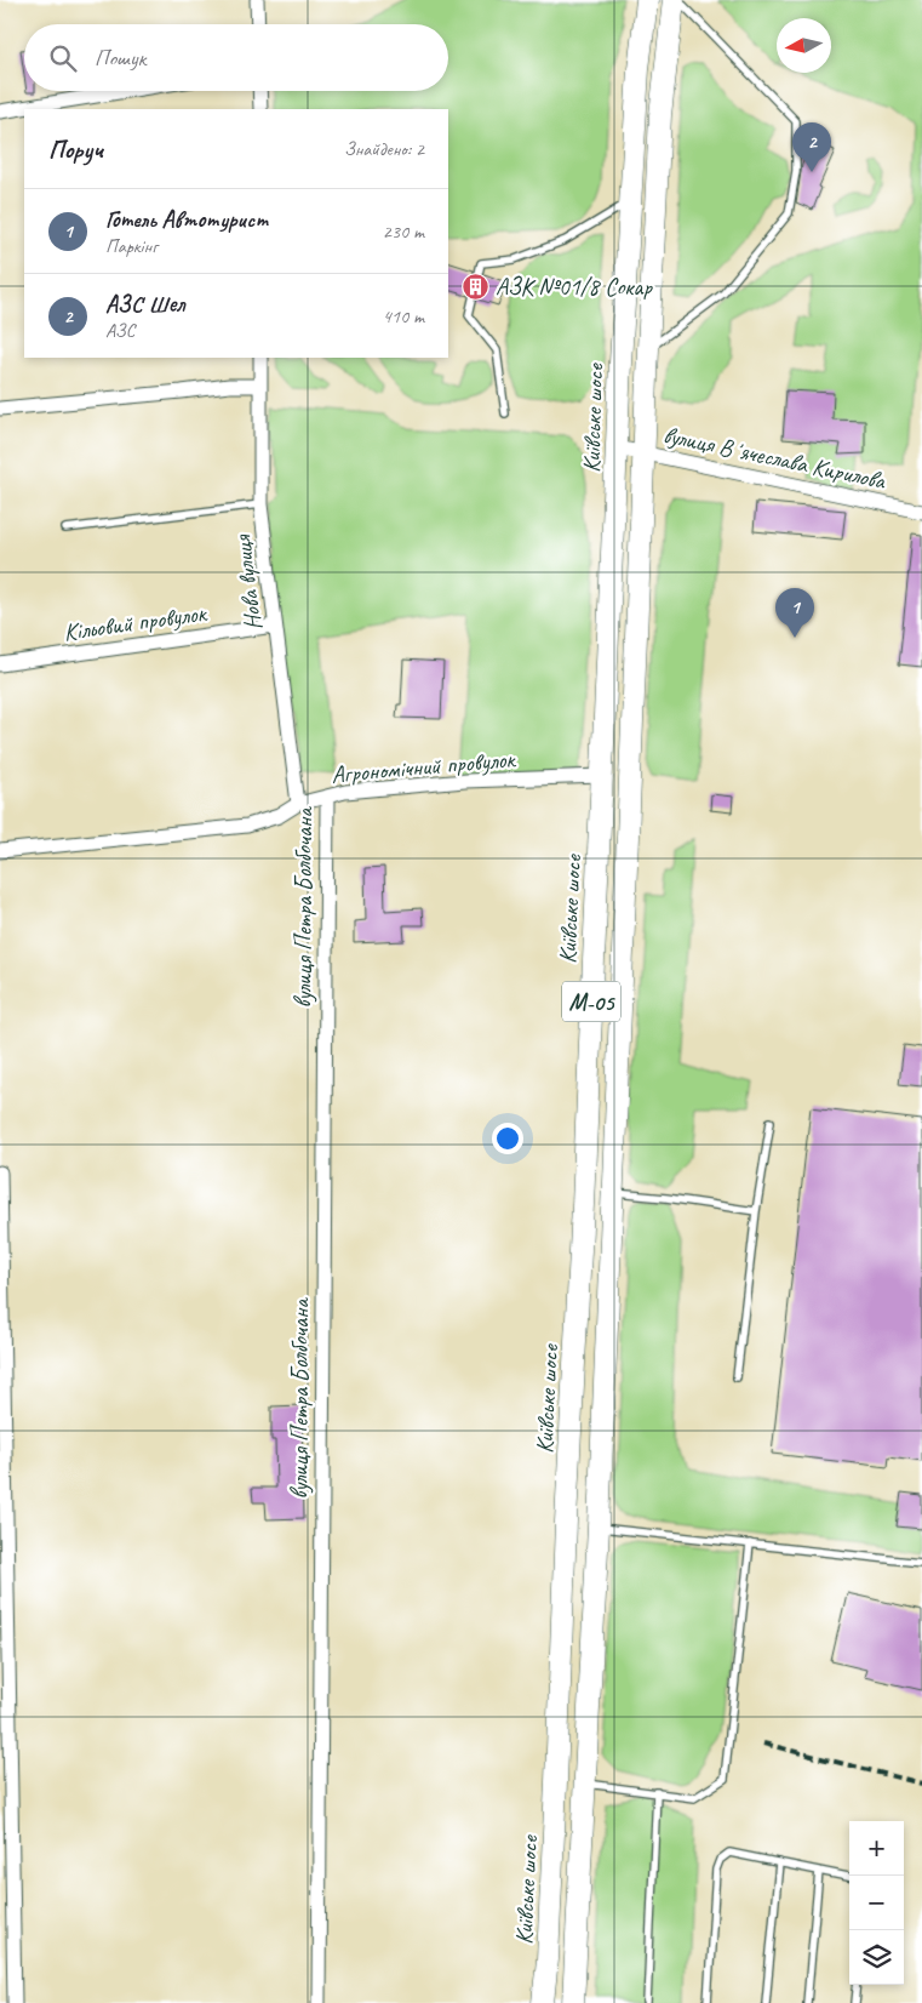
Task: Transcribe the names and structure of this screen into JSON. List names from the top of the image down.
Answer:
{
  "streets": {
    "main road": ["Київське шосе", "М-05"],
    "street": [
      "вулиця Вʼячеслава Кирилова",
      "Нова вулиця",
      "Кільовий провулок",
      "Агрономічний провулок",
      "вулиця Петра Болбочана"
    ]
  },
  "crossings": [
    ["Київське шосе", "вулиця Вʼячеслава Кирилова"],
    ["Київське шосе", "Агрономічний провулок"],
    ["вулиця Вʼячеслава Кирилова", "М-05"],
    ["Нова вулиця", "Кільовий провулок"],
    ["Нова вулиця", "Агрономічний провулок"],
    ["Агрономічний провулок", "вулиця Петра Болбочана"]
  ],
  "places": {
    "building": ["АЗК №01/8 Сокар"]
  },
  "north": "left",
  "page": {
    "search": "Пошук",
    "heading": ["Поруч", "Знайдено: 2"],
    "pins": ["2", "1"],
    "list": [
      {
        "mark": "1",
        "name": "Готель Автотурист",
        "note": "Паркінг",
        "value": "230 m"
      },
      {
        "mark": "2",
        "name": "АЗС Шел",
        "note": "АЗС",
        "value": "410 m"
      }
    ],
    "map_buttons": ["+", "−"]
  }
}
